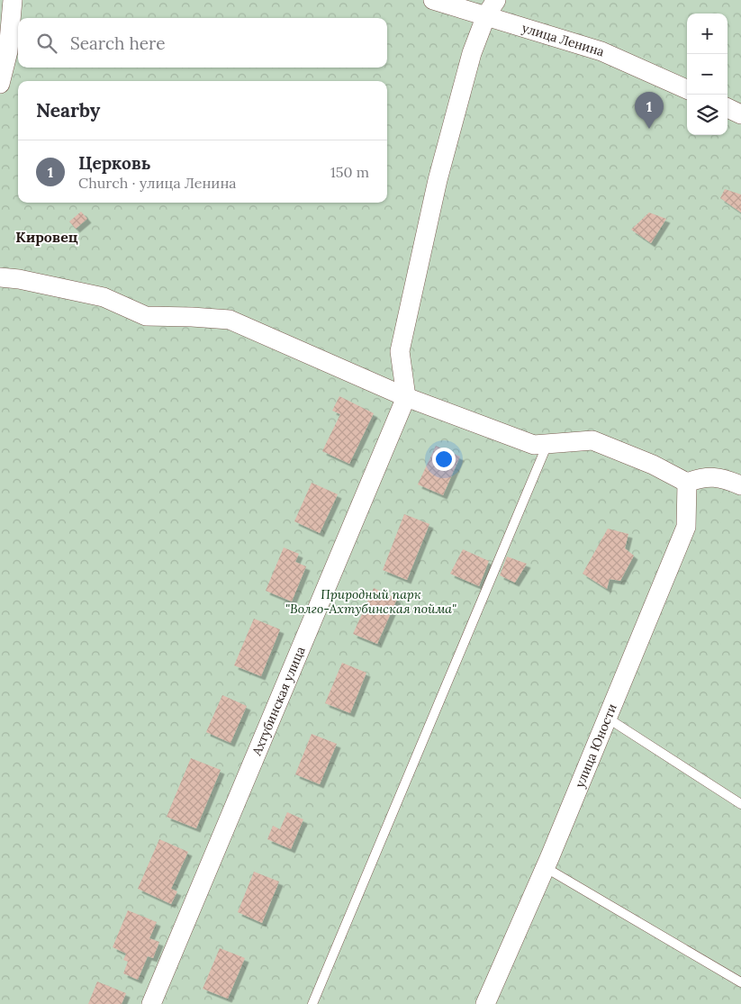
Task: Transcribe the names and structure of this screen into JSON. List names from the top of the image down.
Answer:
{
  "streets": {
    "street": ["улица Ленина", "Ахтубинская улица", "улица Юности"]
  },
  "districts": ["Кировец"],
  "parks": ["Природный парк \"Волго-Ахтубинская пойма\""],
  "page": {
    "map_buttons": ["+", "−"],
    "search": "Search here",
    "heading": "Nearby",
    "pins": "1",
    "list": [
      {
        "mark": "1",
        "name": "Церковь",
        "note": "Church · улица Ленина",
        "value": "150 m"
      }
    ]
  }
}
